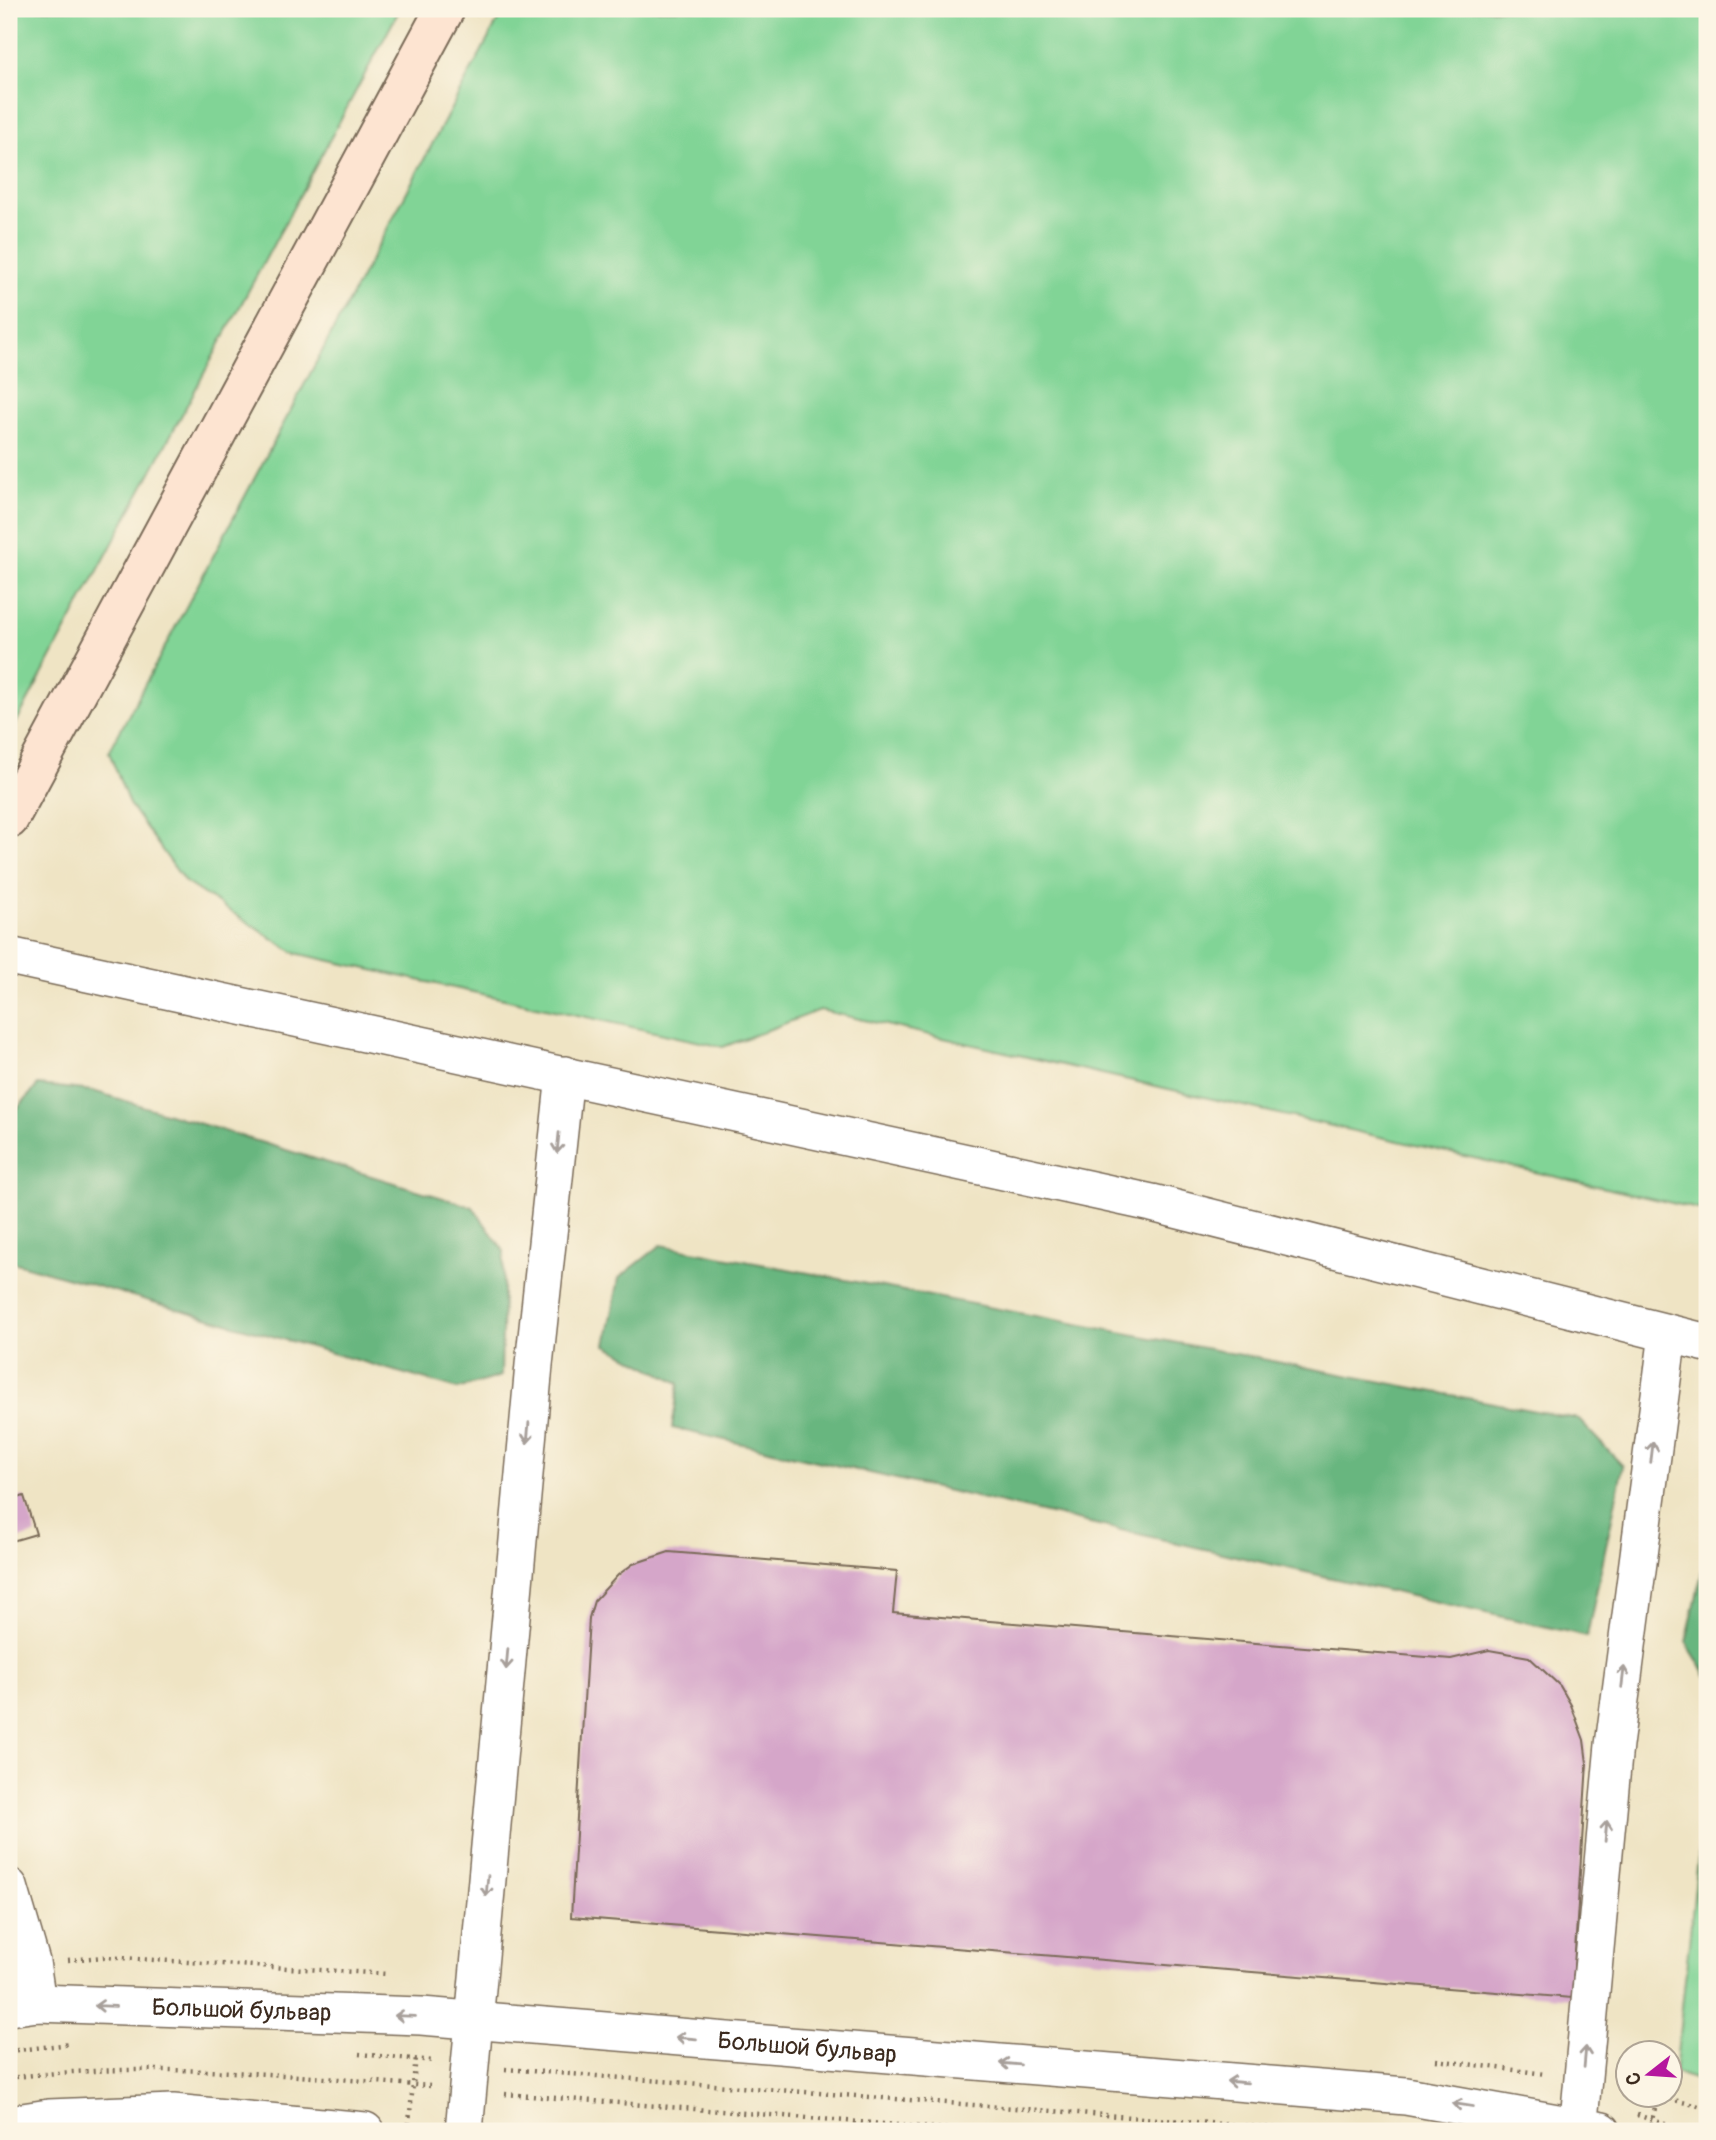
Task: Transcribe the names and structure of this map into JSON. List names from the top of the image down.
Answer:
{
  "streets": {
    "street": ["Большой бульвар"]
  },
  "one_way": ["Большой бульвар"],
  "north": "left"
}
